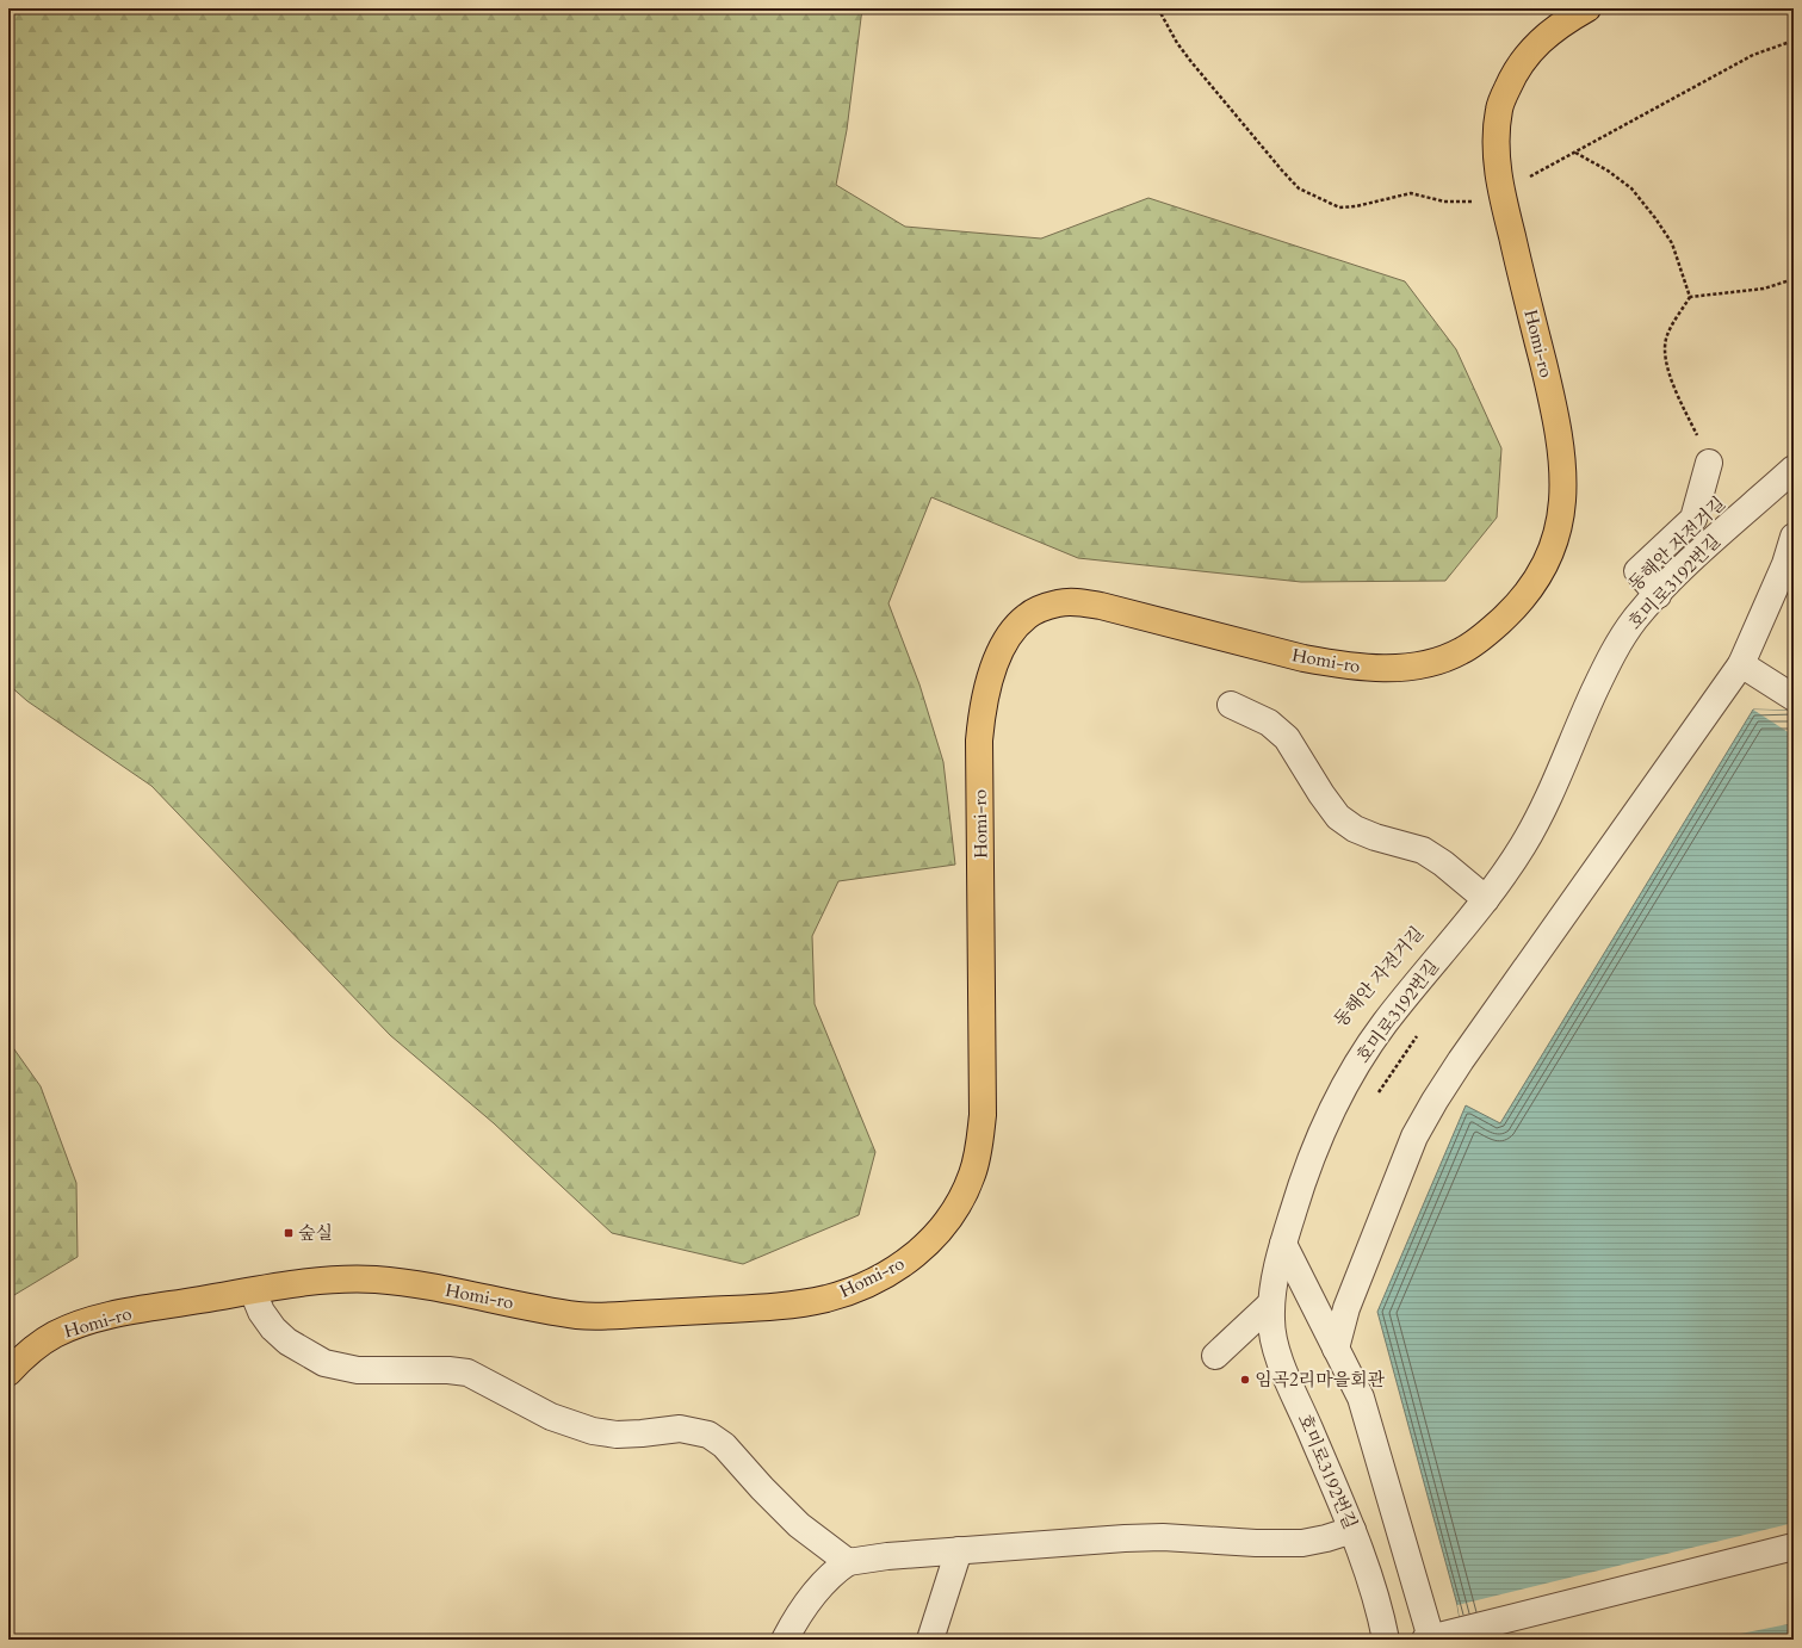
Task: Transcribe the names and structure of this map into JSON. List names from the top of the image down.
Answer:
{
  "streets": {
    "main road": ["Homi-ro"],
    "street": ["호미로3192번길"]
  },
  "places": {
    "transit": ["숲실"],
    "other": ["임곡2리마을회관"]
  }
}
